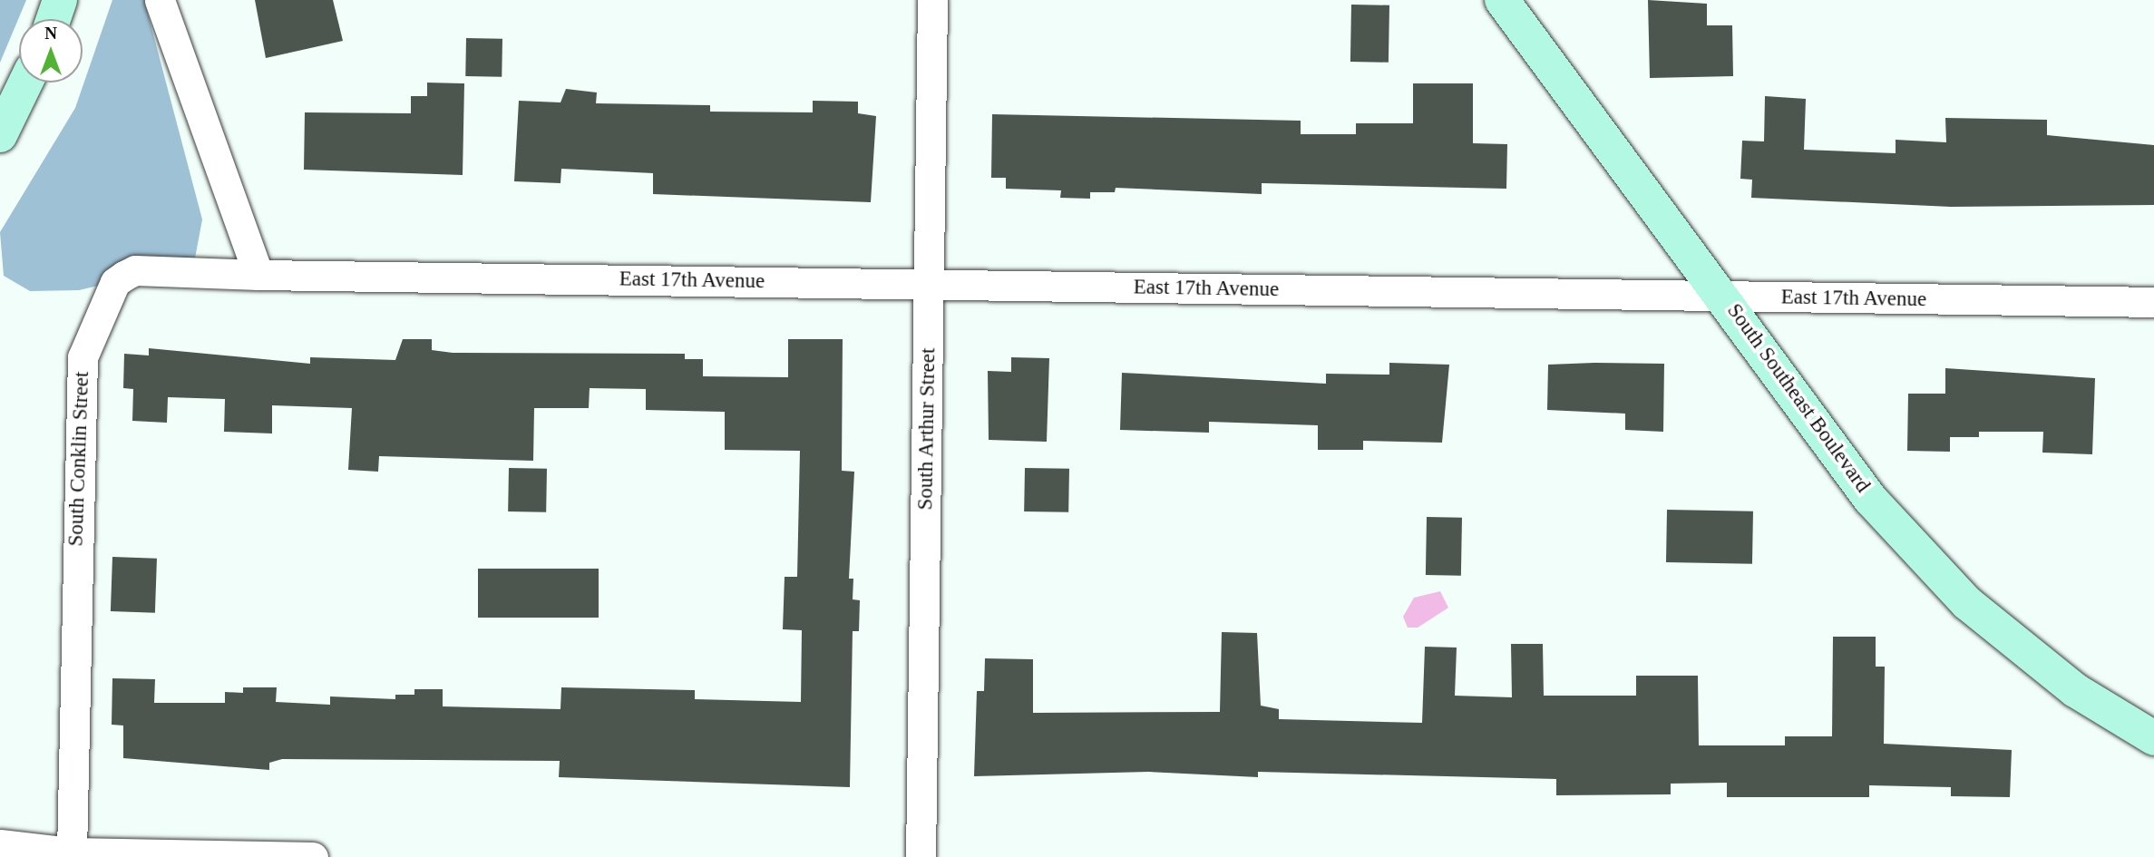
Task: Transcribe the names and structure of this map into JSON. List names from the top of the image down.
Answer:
{
  "streets": {
    "street": [
      "East 17th Avenue",
      "South Southeast Boulevard",
      "South Arthur Street",
      "South Conklin Street"
    ]
  },
  "crossings": [
    ["East 17th Avenue", "South Southeast Boulevard"],
    ["East 17th Avenue", "South Arthur Street"],
    ["East 17th Avenue", "South Conklin Street"]
  ],
  "north": "top"
}
